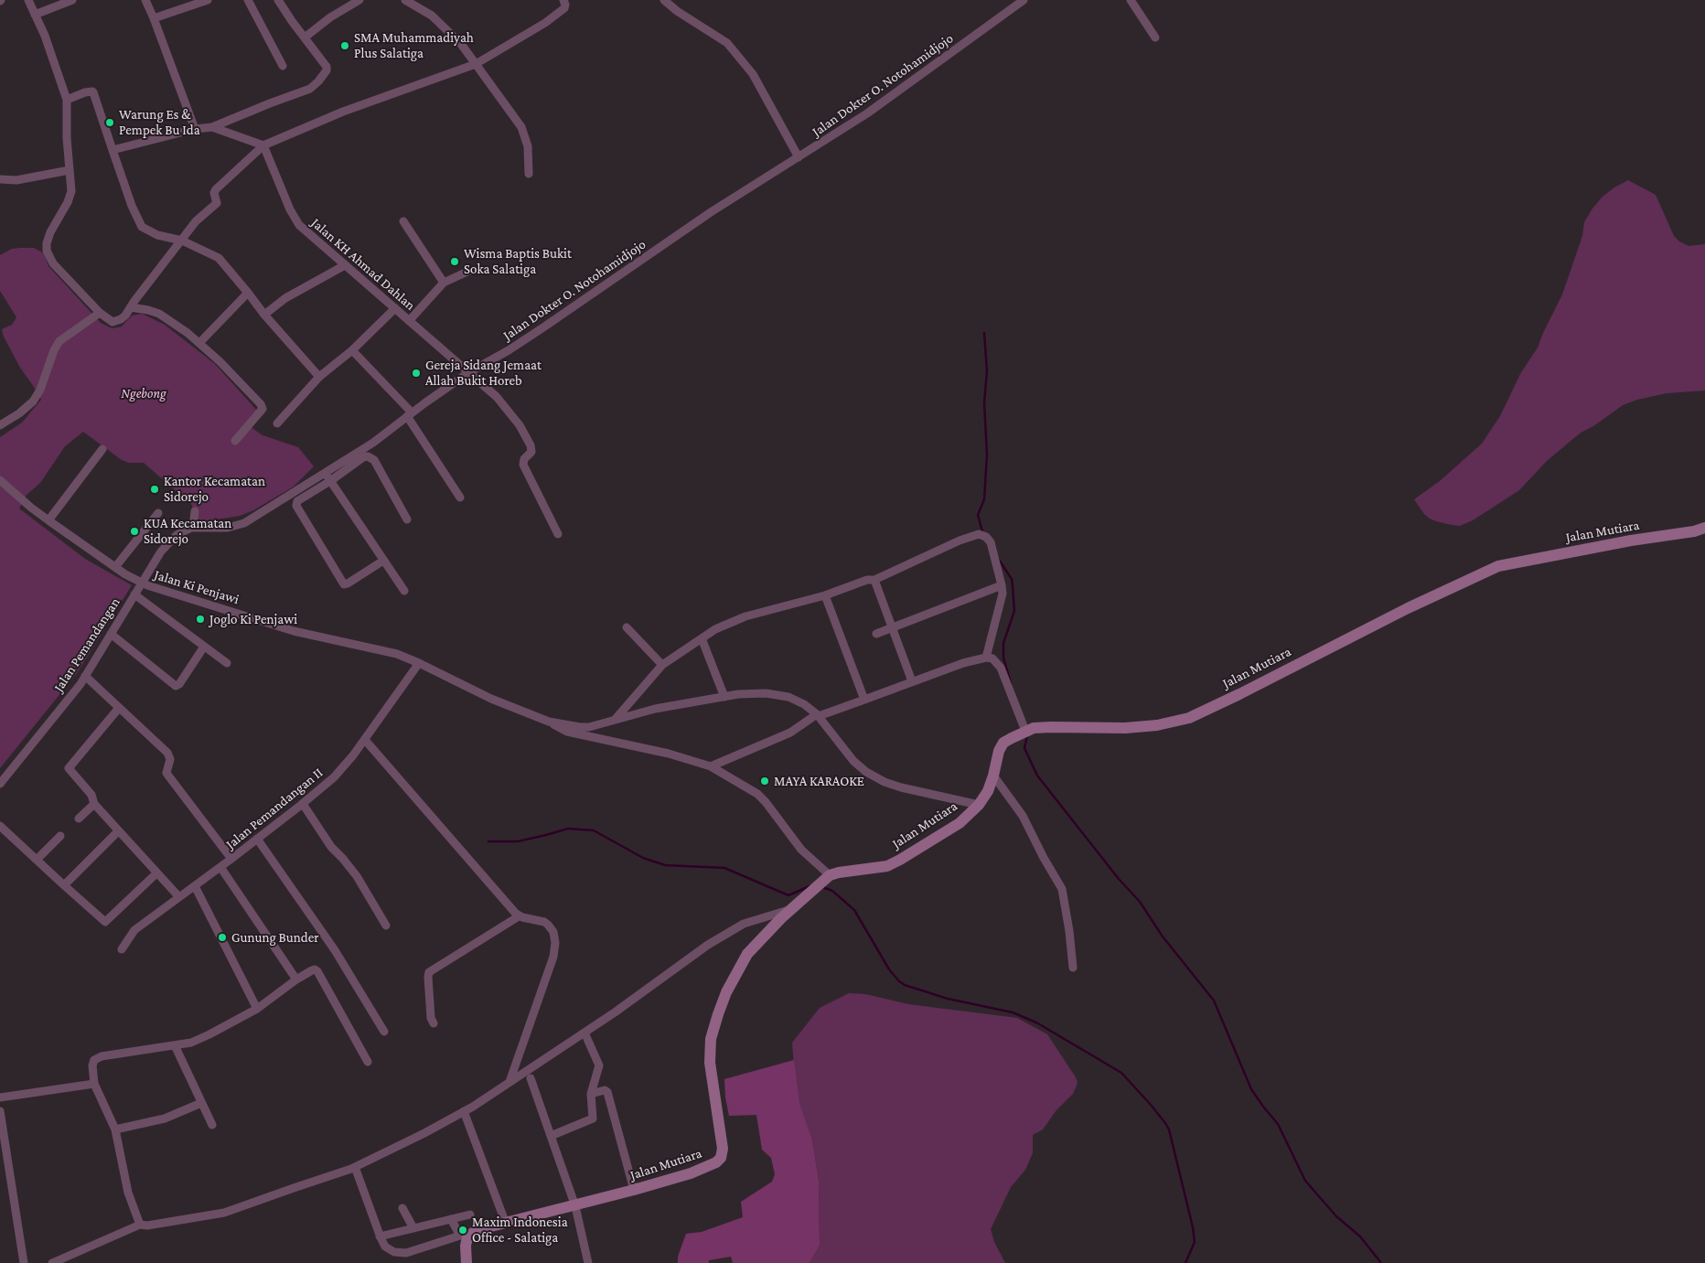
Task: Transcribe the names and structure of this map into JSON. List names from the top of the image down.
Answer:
{
  "streets": {
    "street": [
      "Jalan Dokter O. Notohamidjojo",
      "Jalan KH Ahmad Dahlan",
      "Jalan Mutiara",
      "Jalan Ki Penjawi",
      "Jalan Pemandangan",
      "Jalan Pemandangan II"
    ]
  },
  "crossings": [
    ["Jalan Dokter O. Notohamidjojo", "Jalan KH Ahmad Dahlan"],
    ["Jalan Ki Penjawi", "Jalan Pemandangan"],
    ["Jalan Ki Penjawi", "Jalan Pemandangan II"]
  ],
  "parks": ["Ngebong"],
  "places": [
    "SMA Muhammadiyah Plus Salatiga",
    "Warung Es & Pempek Bu Ida",
    "Wisma Baptis Bukit Soka Salatiga",
    "Gereja Sidang Jemaat Allah Bukit Horeb",
    "Kantor Kecamatan Sidorejo",
    "KUA Kecamatan Sidorejo",
    "Joglo Ki Penjawi",
    "MAYA KARAOKE",
    "Gunung Bunder",
    "Maxim Indonesia Office - Salatiga"
  ]
}
